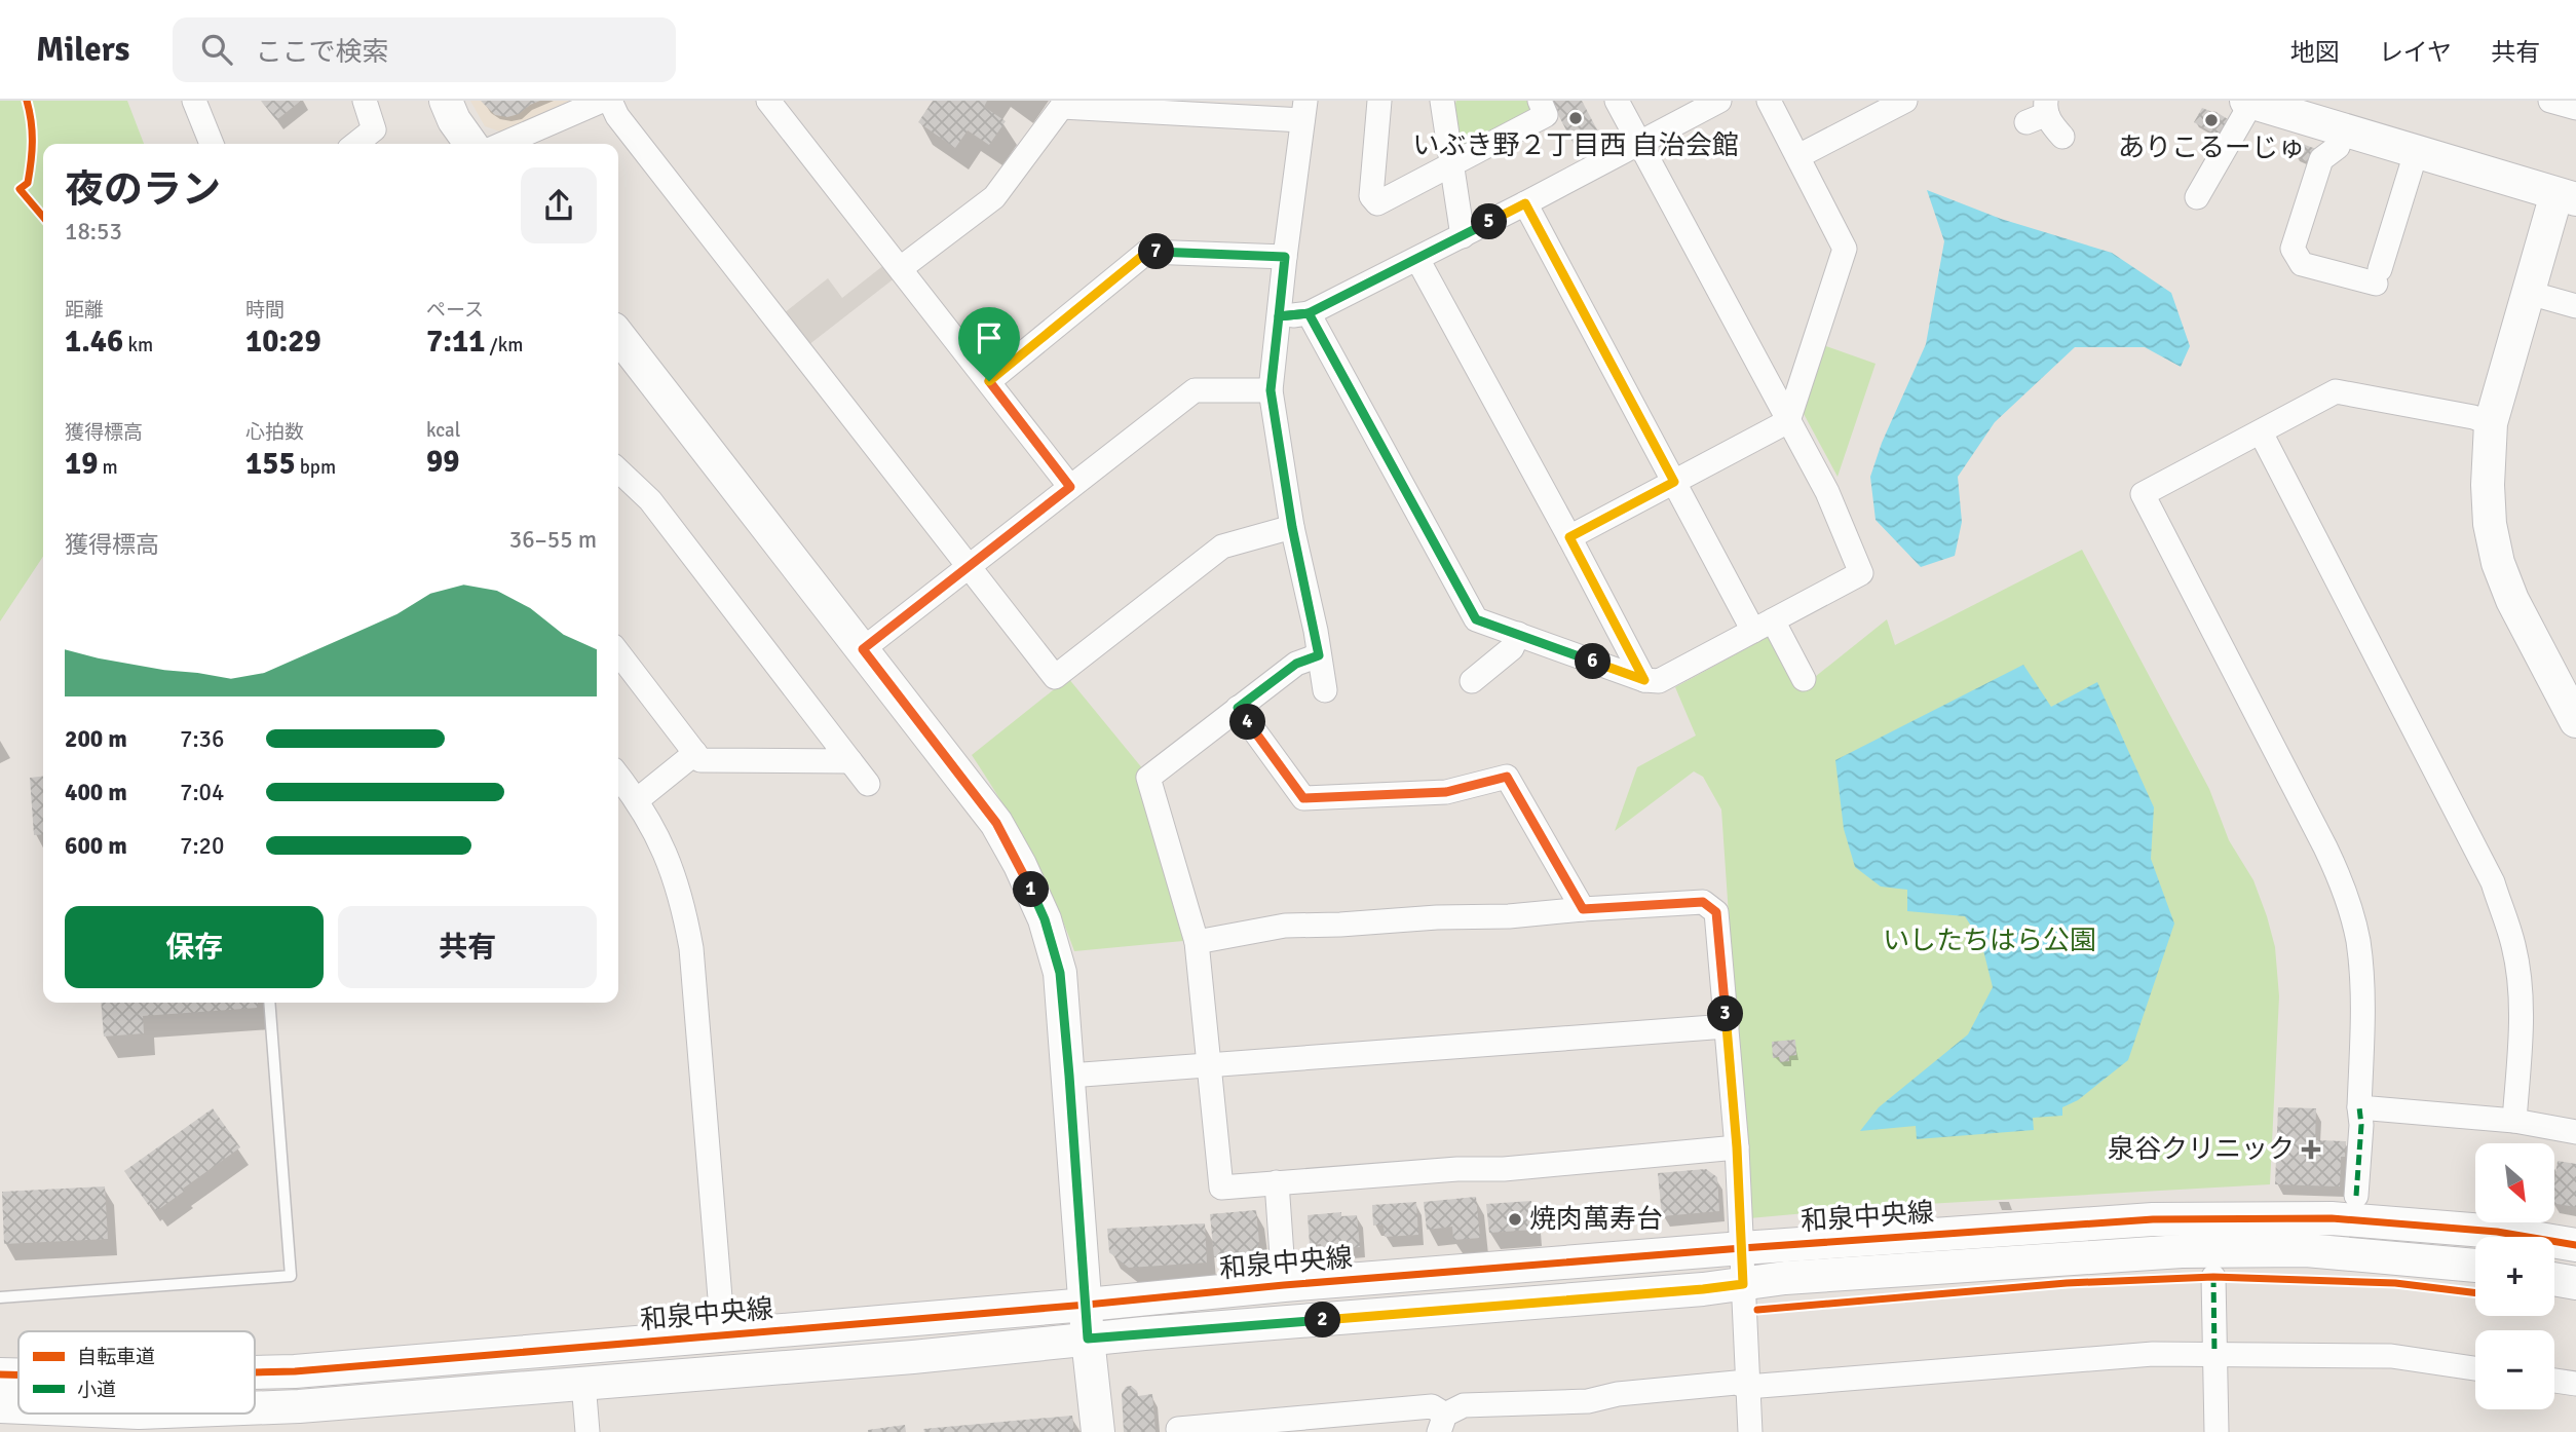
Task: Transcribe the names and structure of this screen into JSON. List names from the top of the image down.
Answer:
{
  "streets": {
    "street": ["和泉中央線"]
  },
  "parks": ["いしたちはら公園"],
  "places": {
    "other": ["いぶき野２丁目西 自治会館", "ありこるーじゅ", "焼肉萬寿台"],
    "health": ["泉谷クリニック"]
  },
  "legend": ["自転車道", "小道"],
  "north": "bottom right",
  "page": {
    "header": "Milers",
    "search": "ここで検索",
    "nav": ["地図", "レイヤ", "共有"],
    "heading": ["夜のラン", "18:53"],
    "pins": [
      "5",
      "7",
      "6",
      "4",
      "1",
      "3",
      "2"
    ],
    "stats": [
      ["距離", "1.46 km"],
      ["時間", "10:29"],
      ["ペース", "7:11 /km"],
      ["獲得標高", "19 m"],
      ["心拍数", "155 bpm"],
      ["kcal", "99"]
    ],
    "chart": ["獲得標高", "36–55 m"],
    "list": [
      {
        "name": "200 m",
        "note": "7:36"
      },
      {
        "name": "400 m",
        "note": "7:04"
      },
      {
        "name": "600 m",
        "note": "7:20"
      }
    ],
    "buttons": ["保存", "共有"],
    "map_buttons": ["+", "−"]
  }
}
